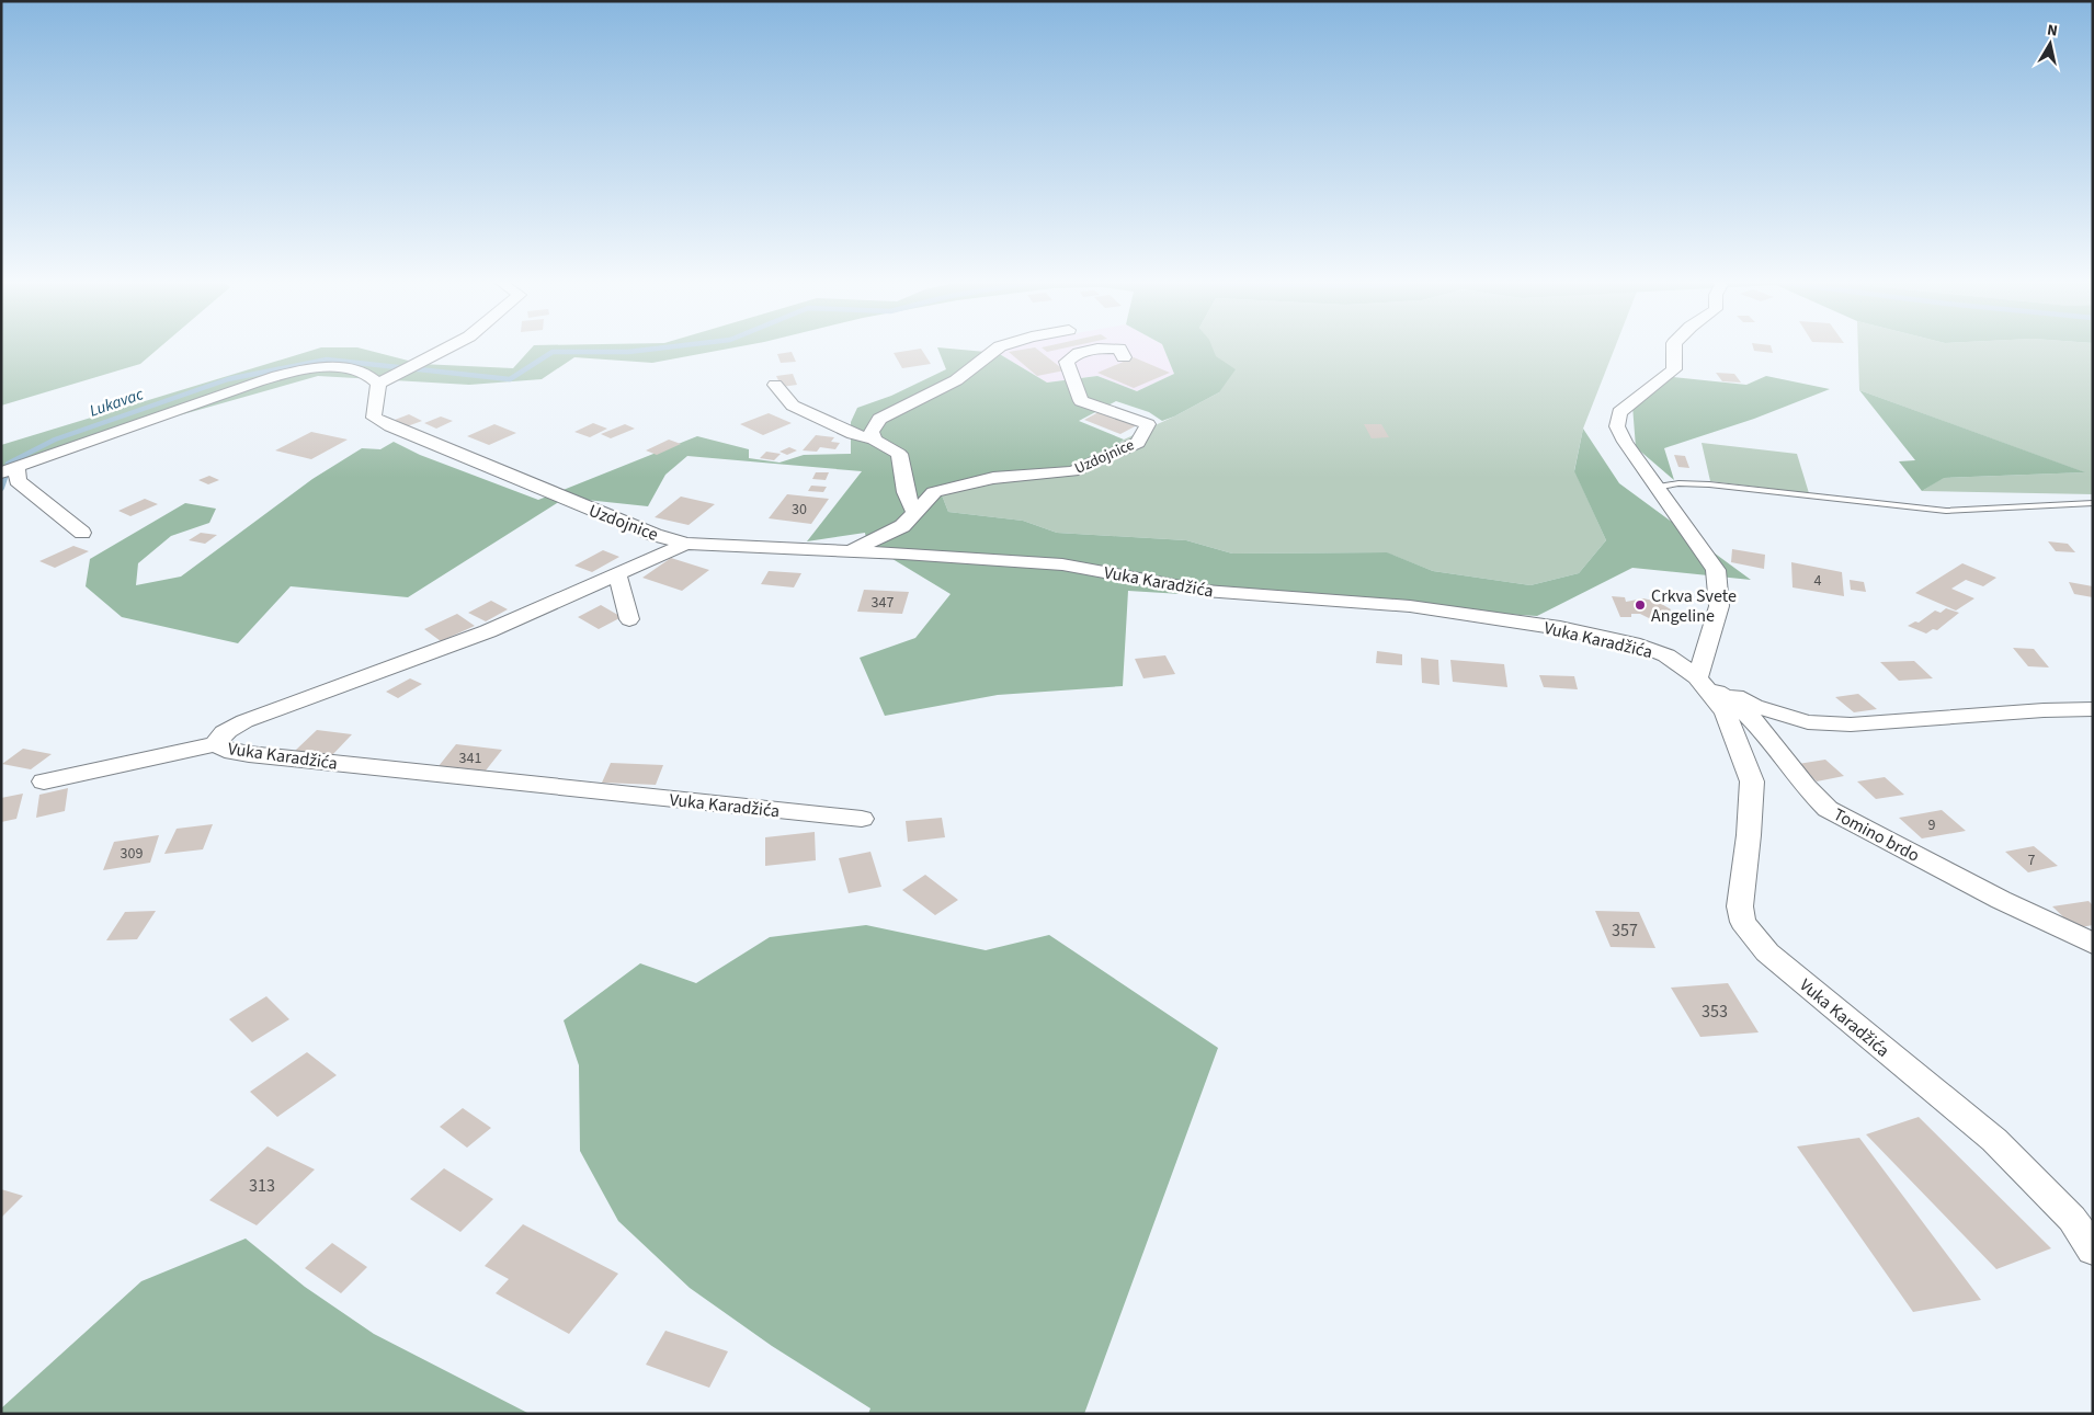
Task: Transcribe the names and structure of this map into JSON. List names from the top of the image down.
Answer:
{
  "streets": {
    "street": ["Uzdojnice", "Vuka Karadžića", "Tomino brdo"]
  },
  "crossings": [
    ["Uzdojnice", "Vuka Karadžića"],
    ["Vuka Karadžića", "Tomino brdo"]
  ],
  "water": ["Lukavac"],
  "places": ["Crkva Svete Angeline"],
  "house_numbers": [
    "30",
    "4",
    "347",
    "341",
    "9",
    "309",
    "7",
    "357",
    "353",
    "313"
  ],
  "north": "top"
}
